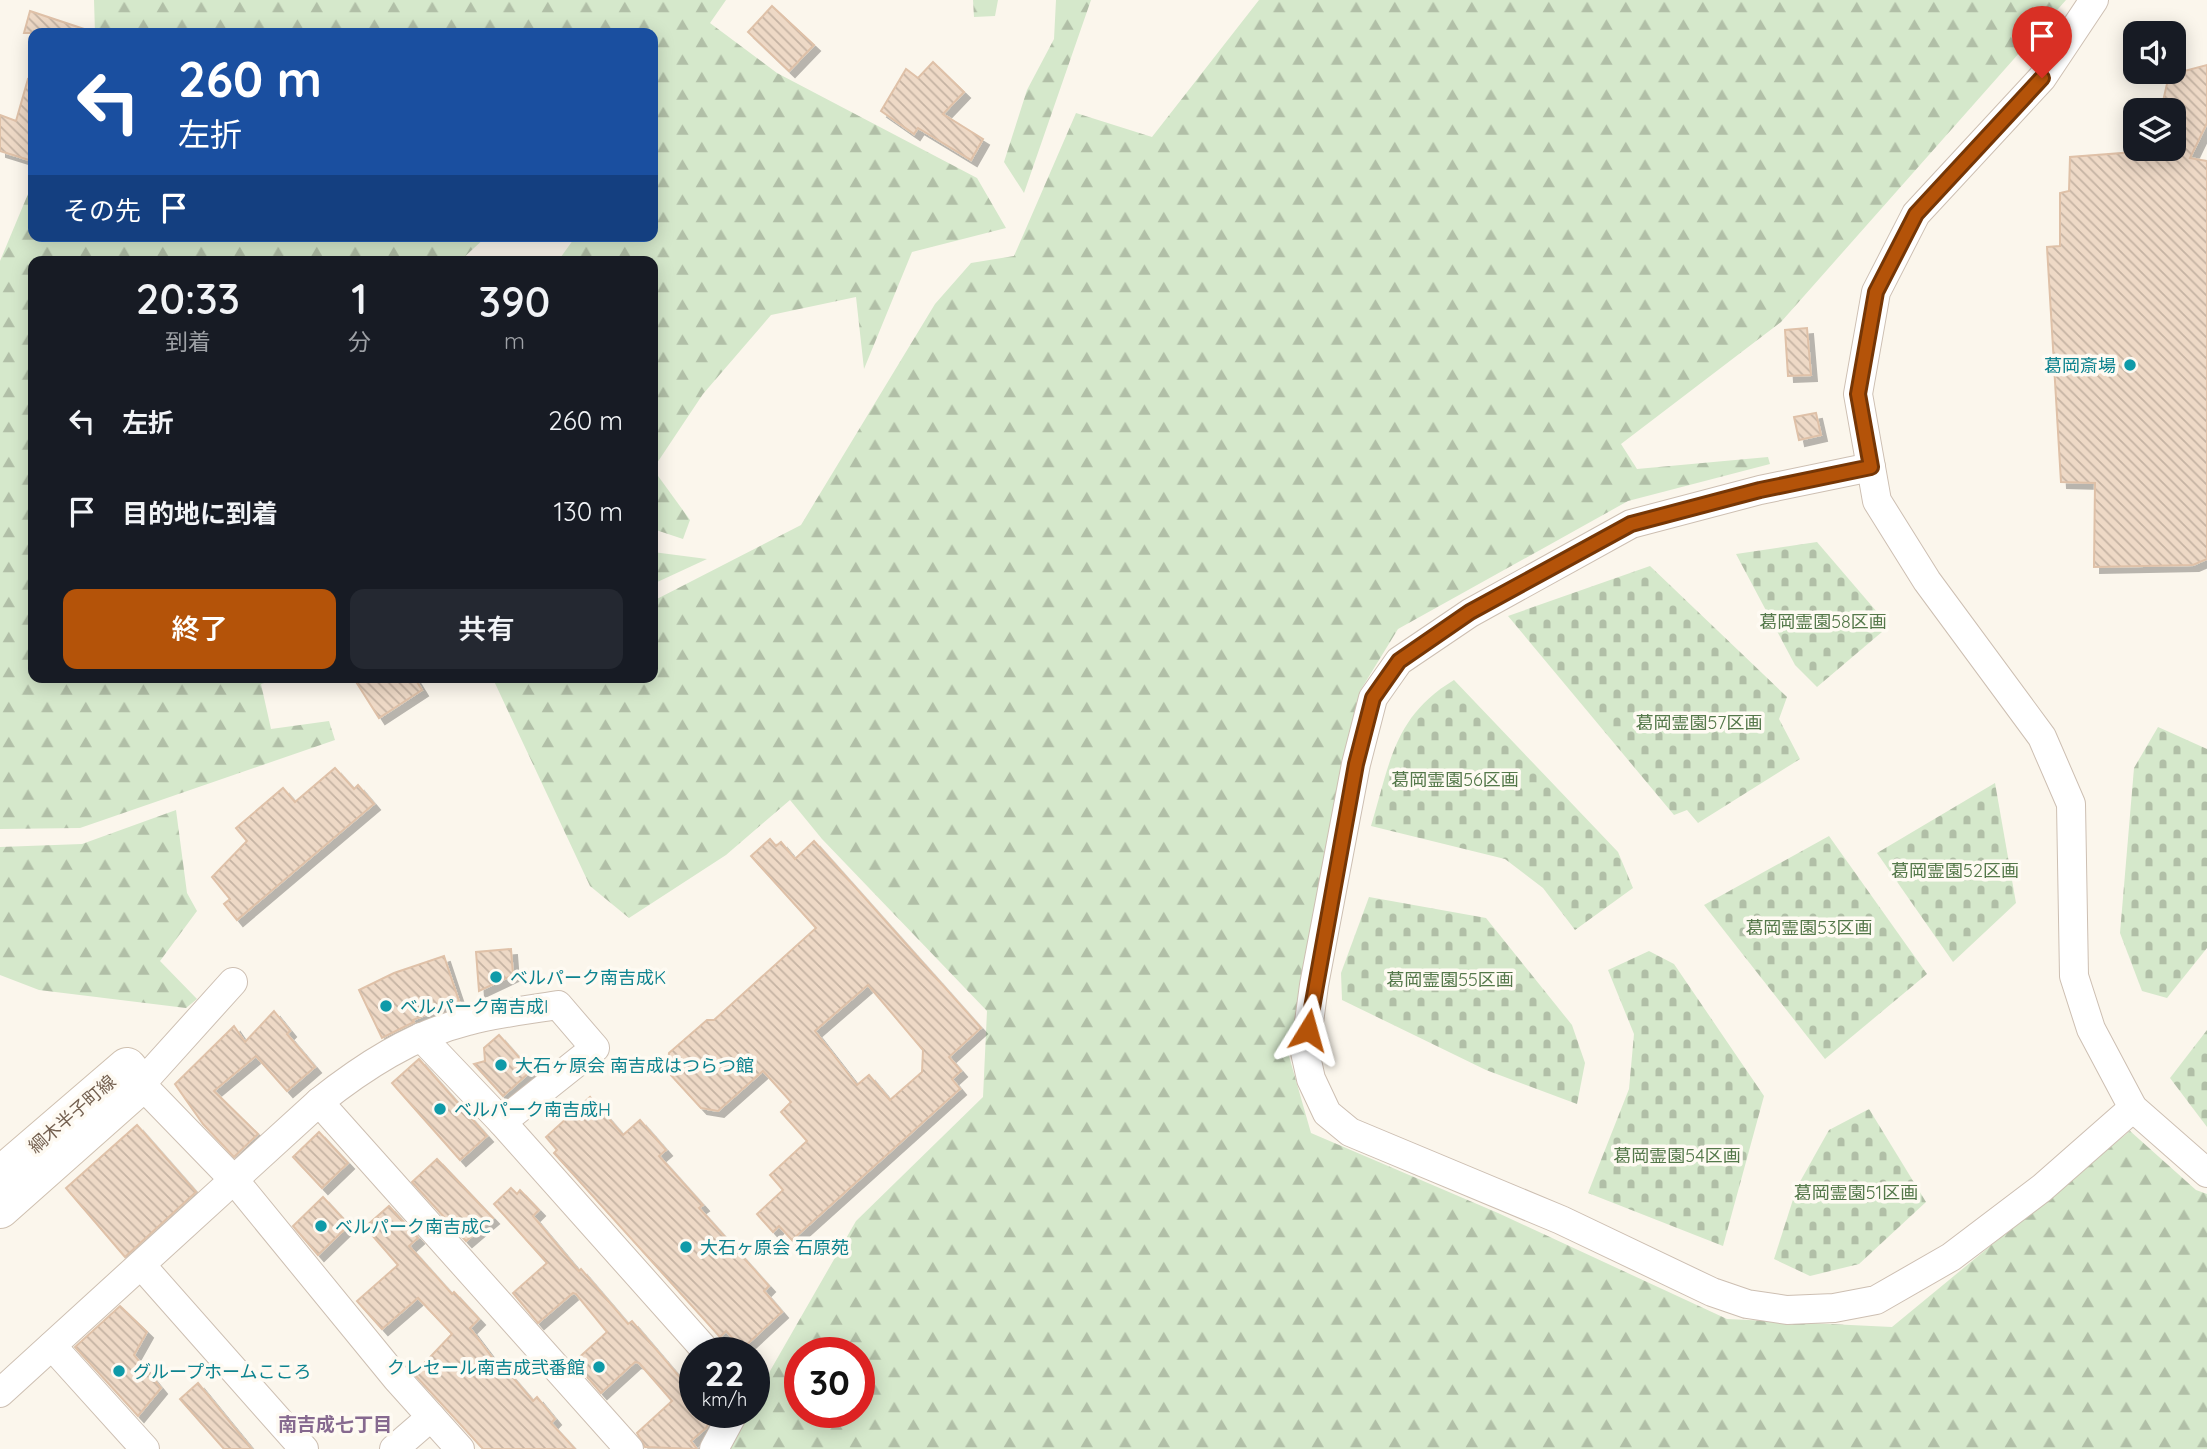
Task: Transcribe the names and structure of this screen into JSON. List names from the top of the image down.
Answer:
{
  "districts": ["南吉成七丁目"],
  "parks": [
    "葛岡霊園58区画",
    "葛岡霊園57区画",
    "葛岡霊園56区画",
    "葛岡霊園52区画",
    "葛岡霊園53区画",
    "葛岡霊園55区画",
    "葛岡霊園54区画",
    "葛岡霊園51区画"
  ],
  "places": [
    "葛岡斎場",
    "ベルパーク南吉成K",
    "ベルパーク南吉成I",
    "大石ヶ原会 南吉成はつらつ館",
    "ベルパーク南吉成H",
    "ベルパーク南吉成C",
    "大石ヶ原会 石原苑",
    "クレセール南吉成弐番館",
    "グループホームこころ"
  ],
  "page": {
    "turn": ["260 m", "左折"],
    "then": "その先",
    "eta": [
      "20:33",
      "到着",
      "1",
      "分",
      "390",
      "m"
    ],
    "list": [
      {
        "name": "左折",
        "value": "260 m"
      },
      {
        "name": "目的地に到着",
        "value": "130 m"
      }
    ],
    "buttons": ["終了", "共有"],
    "speed": "22 km/h",
    "limit": "30"
  }
}
